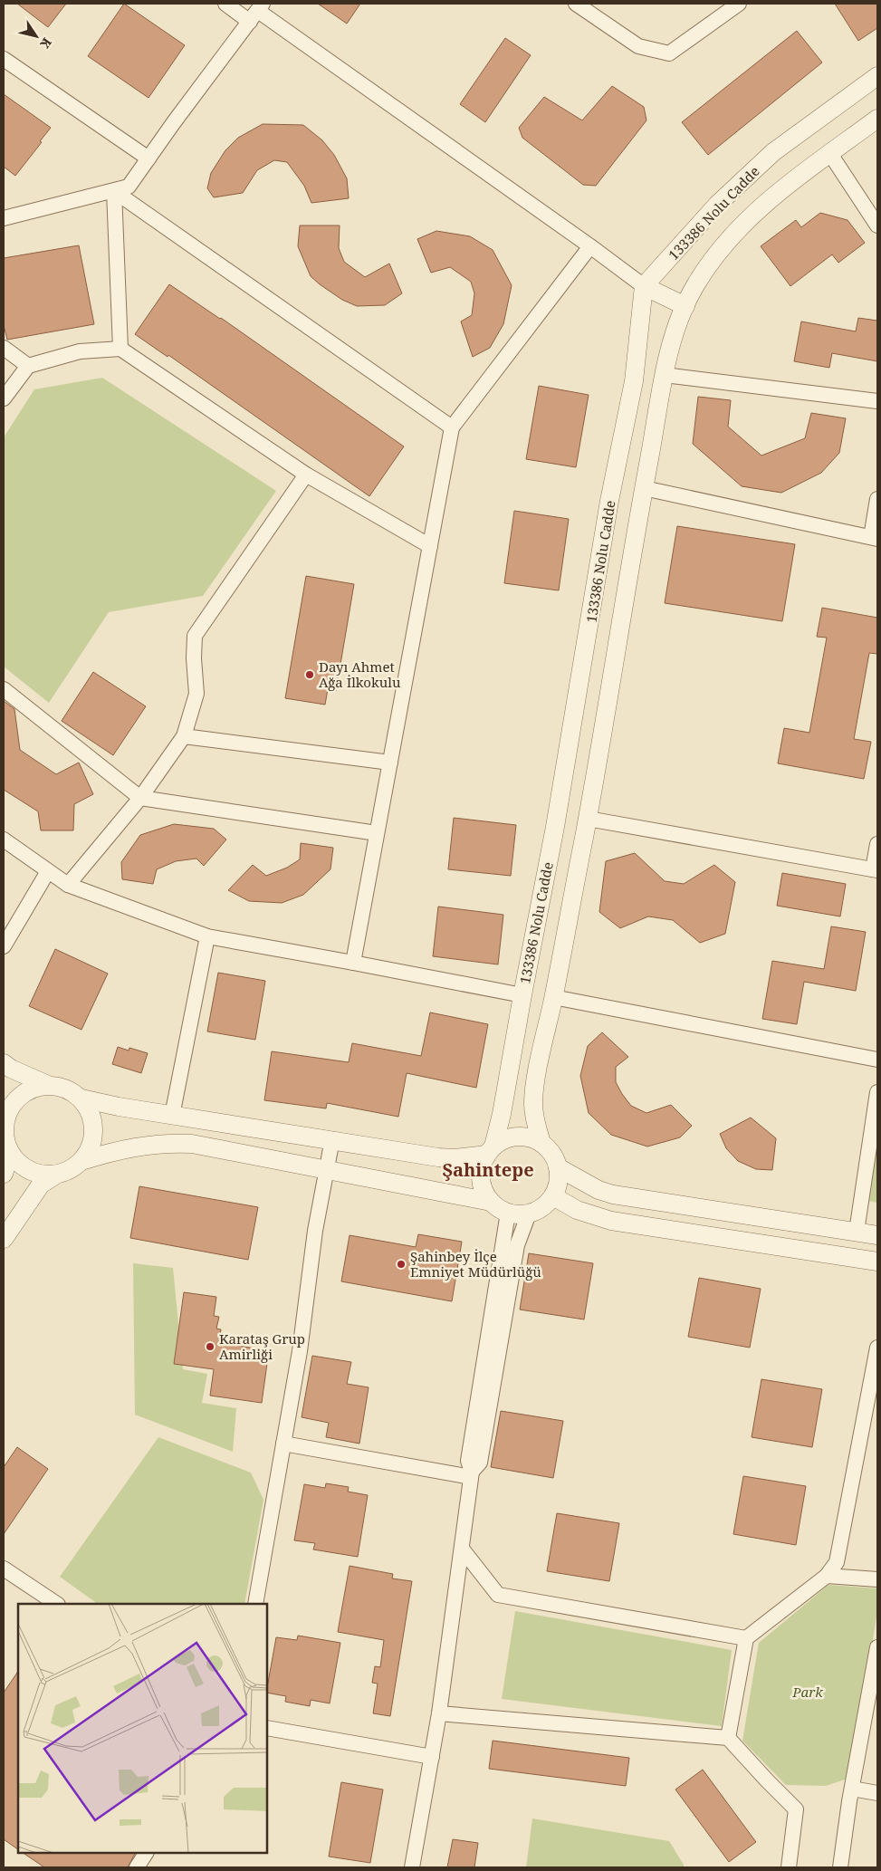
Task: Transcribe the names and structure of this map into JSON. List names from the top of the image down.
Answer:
{
  "streets": {
    "street": ["133386 Nolu Cadde"]
  },
  "districts": ["Şahintepe"],
  "parks": ["Park"],
  "places": ["Dayı Ahmet Ağa İlkokulu", "Şahinbey İlçe Emniyet Müdürlüğü", "Karataş Grup Amirliği"],
  "north": "bottom right"
}
